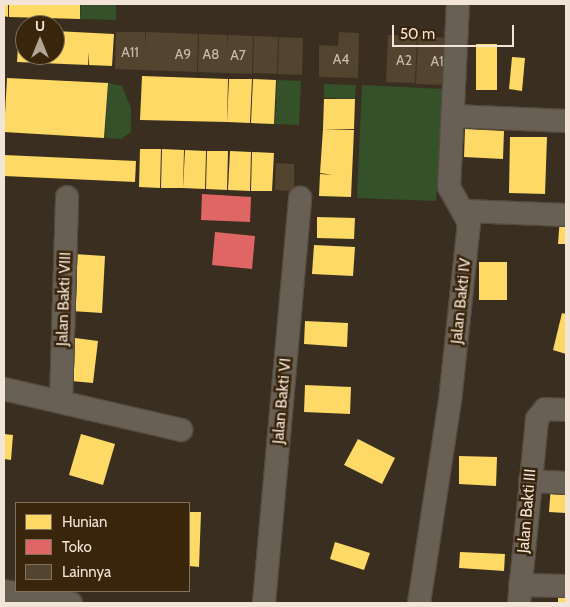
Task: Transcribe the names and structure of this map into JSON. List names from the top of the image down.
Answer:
{
  "streets": {
    "street": [
      "Jalan Bakti VIII",
      "Jalan Bakti IV",
      "Jalan Bakti VI",
      "Jalan Bakti III"
    ]
  },
  "house_numbers": [
    "A11",
    "A9",
    "A8",
    "A7",
    "A4",
    "A2",
    "A1"
  ],
  "legend": ["Hunian", "Toko", "Lainnya"],
  "scale_bar": "50 m",
  "north": "top"
}
